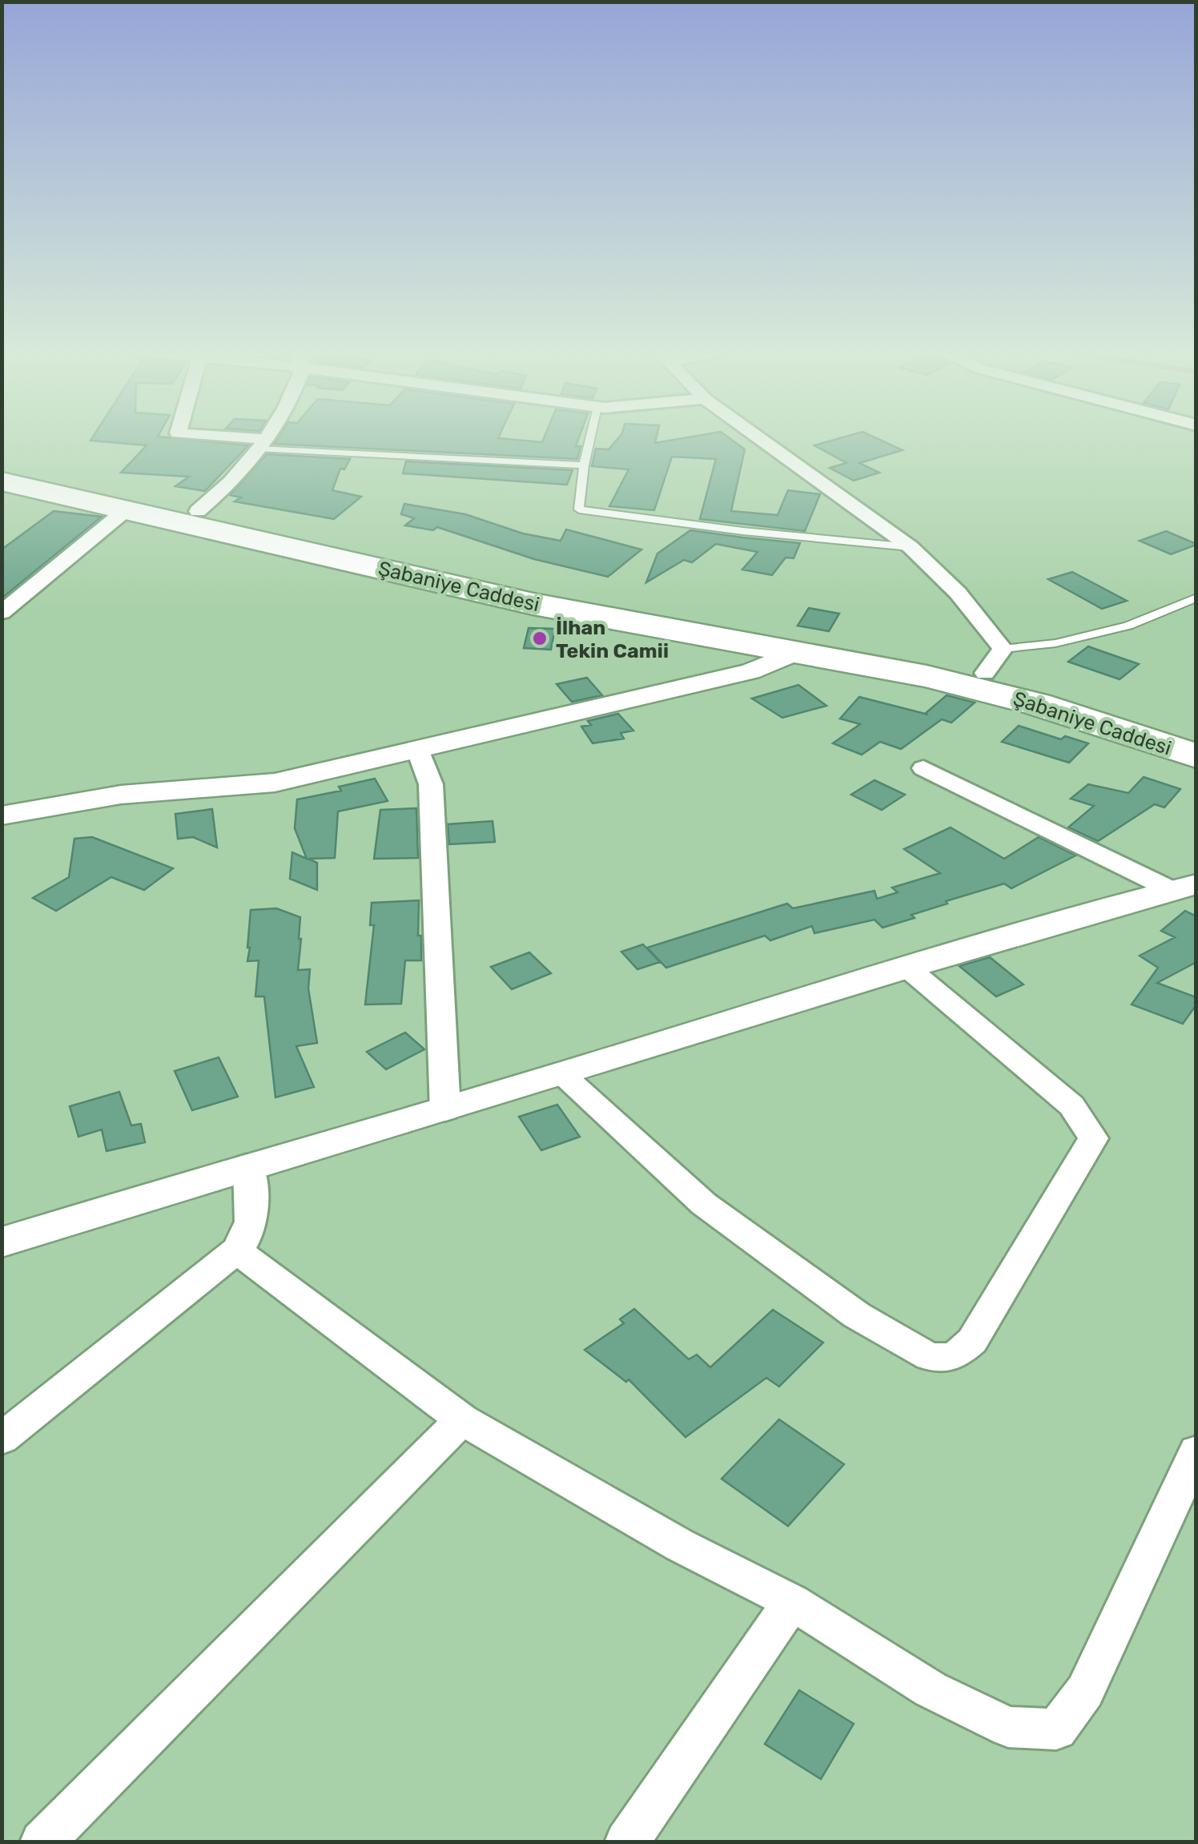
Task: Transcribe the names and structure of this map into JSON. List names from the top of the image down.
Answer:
{
  "streets": {
    "highway": ["Şabaniye Caddesi"]
  },
  "places": ["İlhan Tekin Camii"]
}
